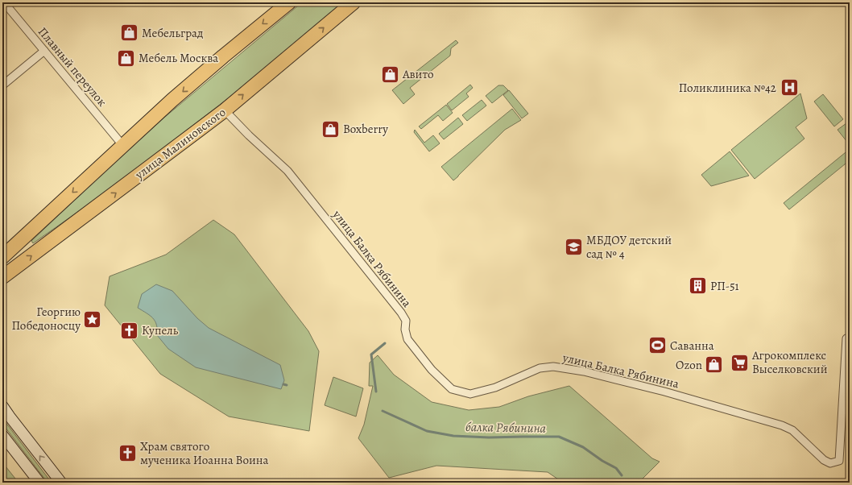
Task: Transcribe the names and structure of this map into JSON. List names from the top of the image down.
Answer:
{
  "streets": {
    "highway": ["улица Малиновского"],
    "street": ["Плавный переулок", "улица Балка Рябинина"]
  },
  "crossings": [
    ["улица Малиновского", "улица Балка Рябинина"]
  ],
  "water": ["балка Рябинина"],
  "places": {
    "shop": [
      "Мебельград",
      "Мебель Москва",
      "Авито",
      "Boxberry",
      "Ozon"
    ],
    "hospital": ["Поликлиника №42"],
    "school or university": ["МБДОУ детский сад № 4"],
    "building": ["РП-51"],
    "place": ["Георгию Победоносцу"],
    "church": ["Купель", "Храм святого мученика Иоанна Воина"],
    "sports": ["Саванна"],
    "supermarket": ["Агрокомплекс Выселковский"]
  }
}
